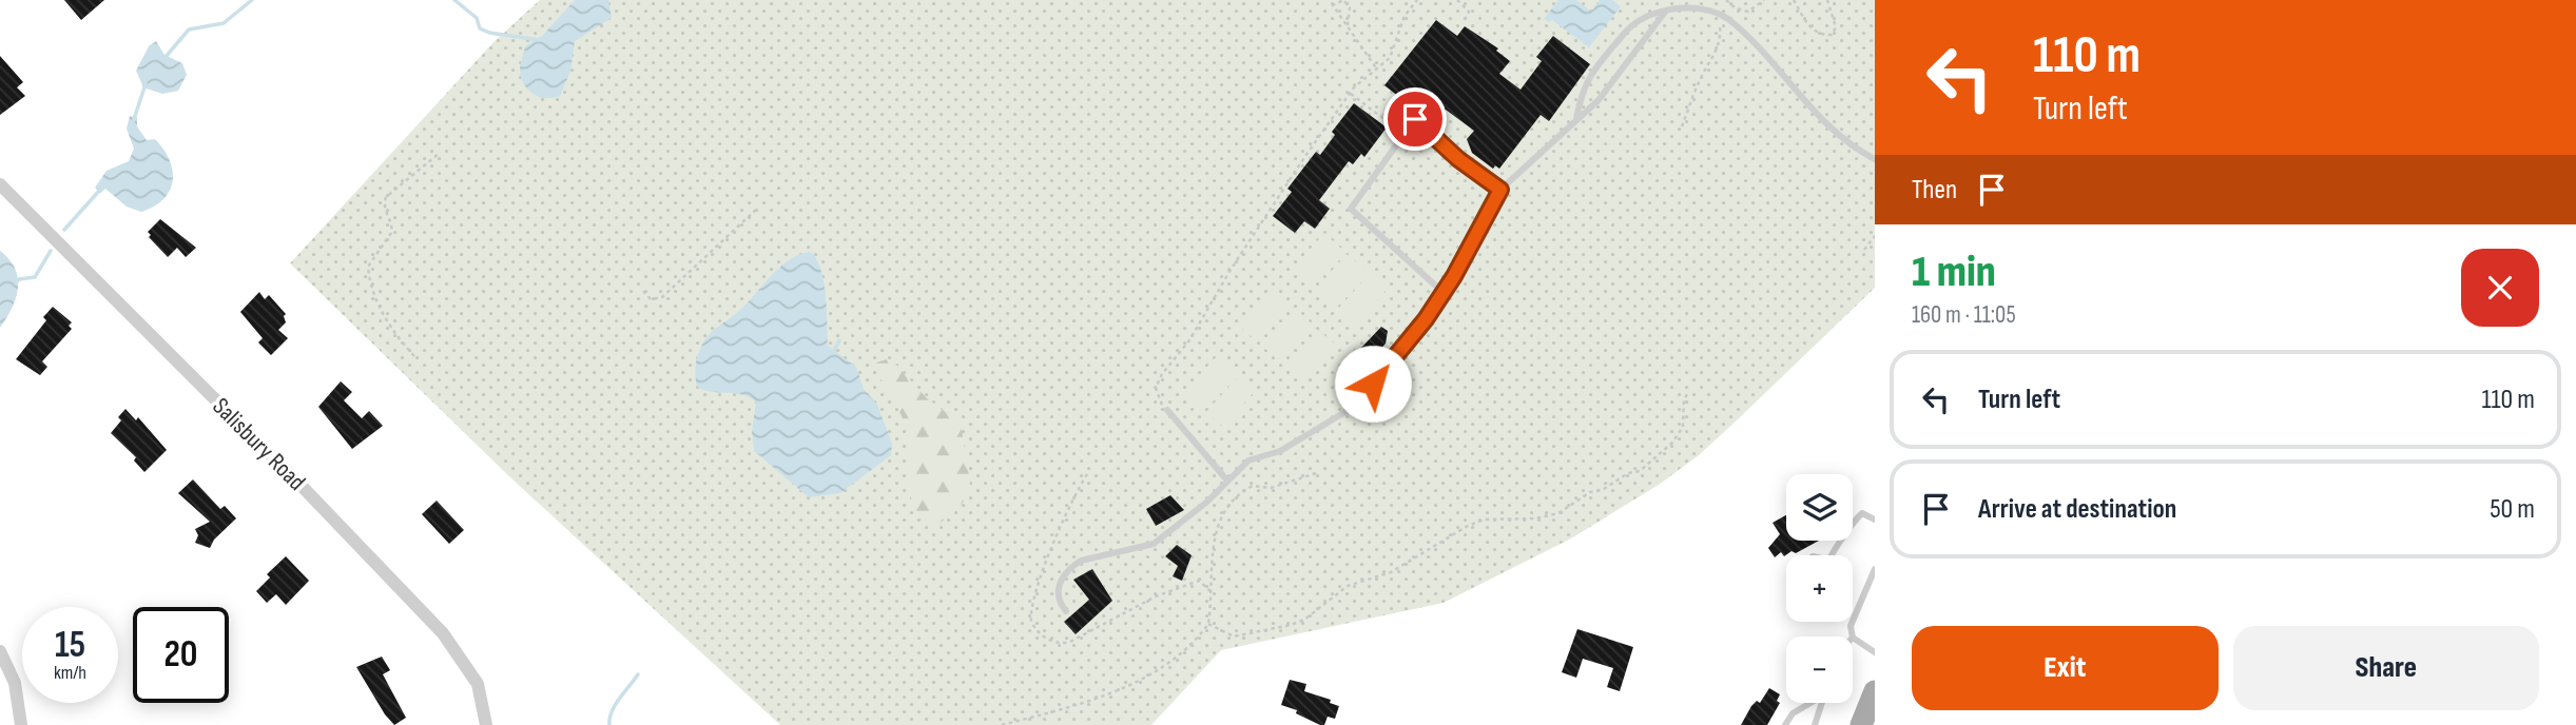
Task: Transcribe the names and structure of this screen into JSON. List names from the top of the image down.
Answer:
{
  "streets": {
    "street": ["Salisbury Road"]
  },
  "page": {
    "turn": ["110 m", "Turn left"],
    "then": "Then",
    "heading": ["1 min", "160 m · 11:05"],
    "list": [
      {
        "name": "Turn left",
        "value": "110 m"
      },
      {
        "name": "Arrive at destination",
        "value": "50 m"
      }
    ],
    "map_buttons": ["+", "−"],
    "speed": "15 km/h",
    "limit": "20",
    "buttons": ["Exit", "Share"]
  }
}
